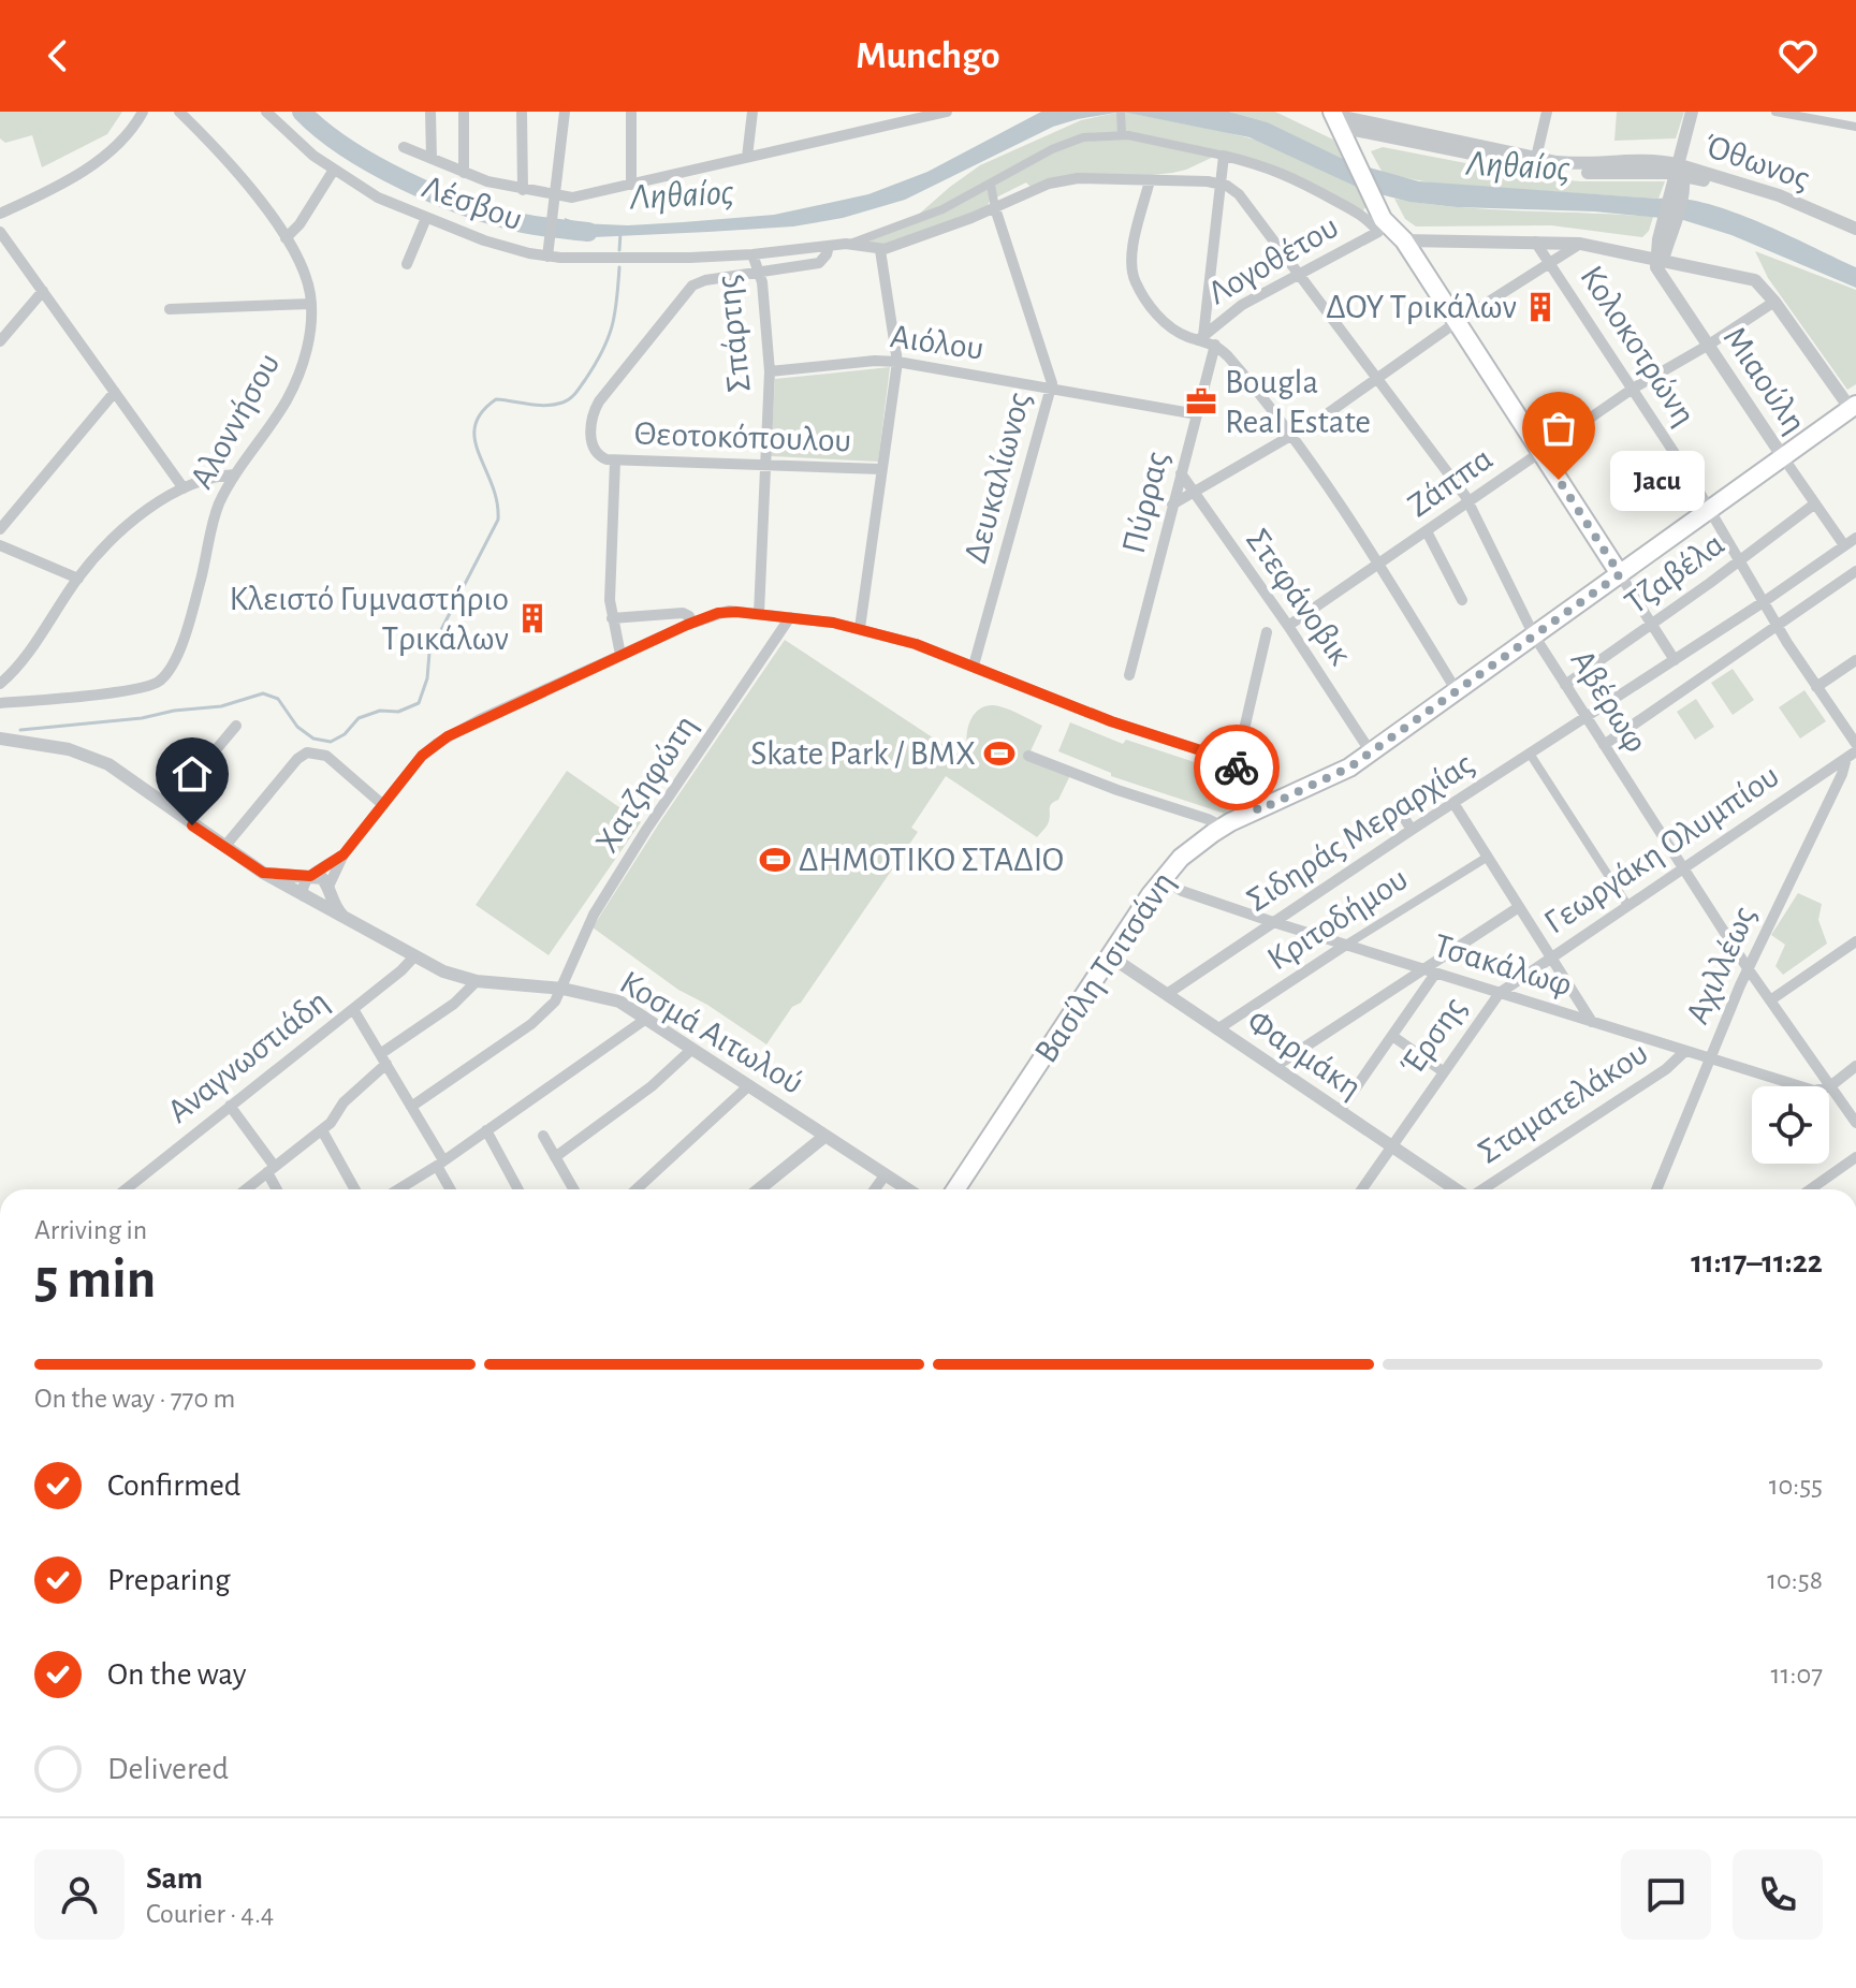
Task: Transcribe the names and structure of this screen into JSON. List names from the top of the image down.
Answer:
{
  "streets": {
    "main road": ["Βασίλη Τσιτσάνη"],
    "street": [
      "Όθωνος",
      "Λέσβου",
      "Λογοθέτου",
      "Σπάρτης",
      "Αιόλου",
      "Κολοκοτρώνη",
      "Μιαούλη",
      "Αλοννήσου",
      "Θεοτοκόπουλου",
      "Δευκαλίωνος",
      "Ζάππα",
      "Πύρρας",
      "Τζαβέλα",
      "Στεφάνοβικ",
      "Αβέρωφ",
      "Χατζηφώτη",
      "Σιδηράς Μεραρχίας",
      "Γεωργάκη Ολυμπίου",
      "Κριτοδήμου",
      "Τσακάλωφ",
      "Αχιλλέως",
      "Κοσμά Αιτωλού",
      "Έρσης",
      "Φαρμάκη",
      "Αναγνωστιάδη",
      "Σταματελάκου"
    ]
  },
  "crossings": [
    ["Λέσβου", "Σπάρτης"],
    ["Λέσβου", "Θεοτοκόπουλου"],
    ["Λογοθέτου", "Αβέρωφ"],
    ["Σπάρτης", "Αιόλου"],
    ["Σπάρτης", "Θεοτοκόπουλου"],
    ["Αιόλου", "Δευκαλίωνος"],
    ["Αιόλου", "Πύρρας"],
    ["Κολοκοτρώνη", "Ζάππα"],
    ["Κολοκοτρώνη", "Τζαβέλα"],
    ["Κολοκοτρώνη", "Σιδηράς Μεραρχίας"],
    ["Κολοκοτρώνη", "Βασίλη Τσιτσάνη"],
    ["Μιαούλη", "Ζάππα"],
    ["Μιαούλη", "Τζαβέλα"],
    ["Μιαούλη", "Σιδηράς Μεραρχίας"],
    ["Μιαούλη", "Βασίλη Τσιτσάνη"],
    ["Ζάππα", "Στεφάνοβικ"],
    ["Ζάππα", "Αβέρωφ"],
    ["Πύρρας", "Στεφάνοβικ"],
    ["Τζαβέλα", "Αβέρωφ"],
    ["Στεφάνοβικ", "Βασίλη Τσιτσάνη"],
    ["Αβέρωφ", "Σιδηράς Μεραρχίας"],
    ["Αβέρωφ", "Γεωργάκη Ολυμπίου"],
    ["Αβέρωφ", "Τσακάλωφ"],
    ["Αβέρωφ", "Αχιλλέως"],
    ["Αβέρωφ", "Βασίλη Τσιτσάνη"],
    ["Χατζηφώτη", "Κοσμά Αιτωλού"],
    ["Σιδηράς Μεραρχίας", "Τσακάλωφ"],
    ["Σιδηράς Μεραρχίας", "Φαρμάκη"],
    ["Γεωργάκη Ολυμπίου", "Τσακάλωφ"],
    ["Γεωργάκη Ολυμπίου", "Αχιλλέως"],
    ["Γεωργάκη Ολυμπίου", "Έρσης"],
    ["Κριτοδήμου", "Τσακάλωφ"],
    ["Κριτοδήμου", "Φαρμάκη"],
    ["Τσακάλωφ", "Αχιλλέως"],
    ["Τσακάλωφ", "Βασίλη Τσιτσάνη"],
    ["Τσακάλωφ", "Έρσης"],
    ["Τσακάλωφ", "Σταματελάκου"],
    ["Βασίλη Τσιτσάνη", "Φαρμάκη"],
    ["Κοσμά Αιτωλού", "Αναγνωστιάδη"],
    ["Έρσης", "Φαρμάκη"]
  ],
  "water": ["Ληθαίος"],
  "places": {
    "building": ["ΔΟΥ Τρικάλων", "Κλειστό Γυμναστήριο Τρικάλων"],
    "office": ["Bougla Real Estate"],
    "other": ["Jacu"],
    "sports": ["Skate Park / BMX", "ΔΗΜΟΤΙΚΟ ΣΤΑΔΙΟ"]
  },
  "page": {
    "header": "Munchgo",
    "bubble": "Jacu",
    "heading": ["5 min", "Arriving in", "11:17–11:22"],
    "panel": ["Sam", "Courier · 4.4"],
    "bar": "On the way · 770 m",
    "list": [
      ["Confirmed", "10:55"],
      ["Preparing", "10:58"],
      ["On the way", "11:07"],
      "Delivered"
    ]
  }
}
